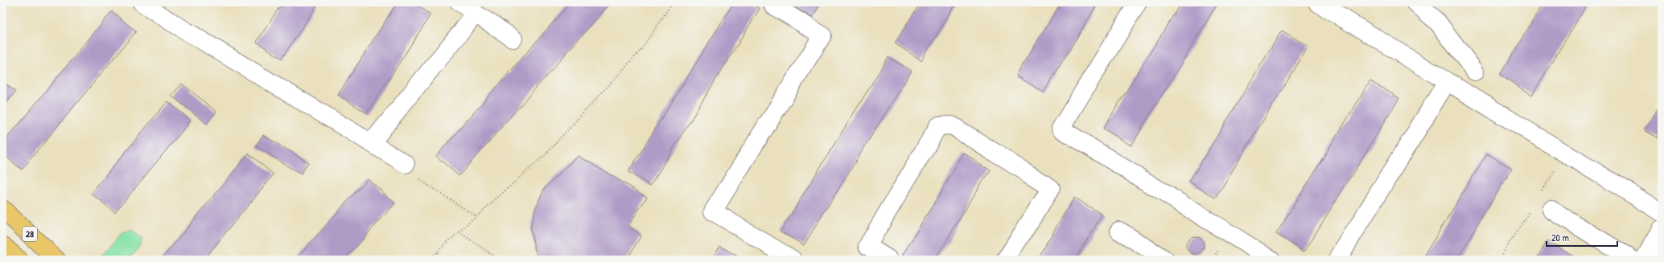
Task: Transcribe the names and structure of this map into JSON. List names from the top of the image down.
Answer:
{
  "streets": {
    "main road": ["28"]
  },
  "scale_bar": "20 m"
}
